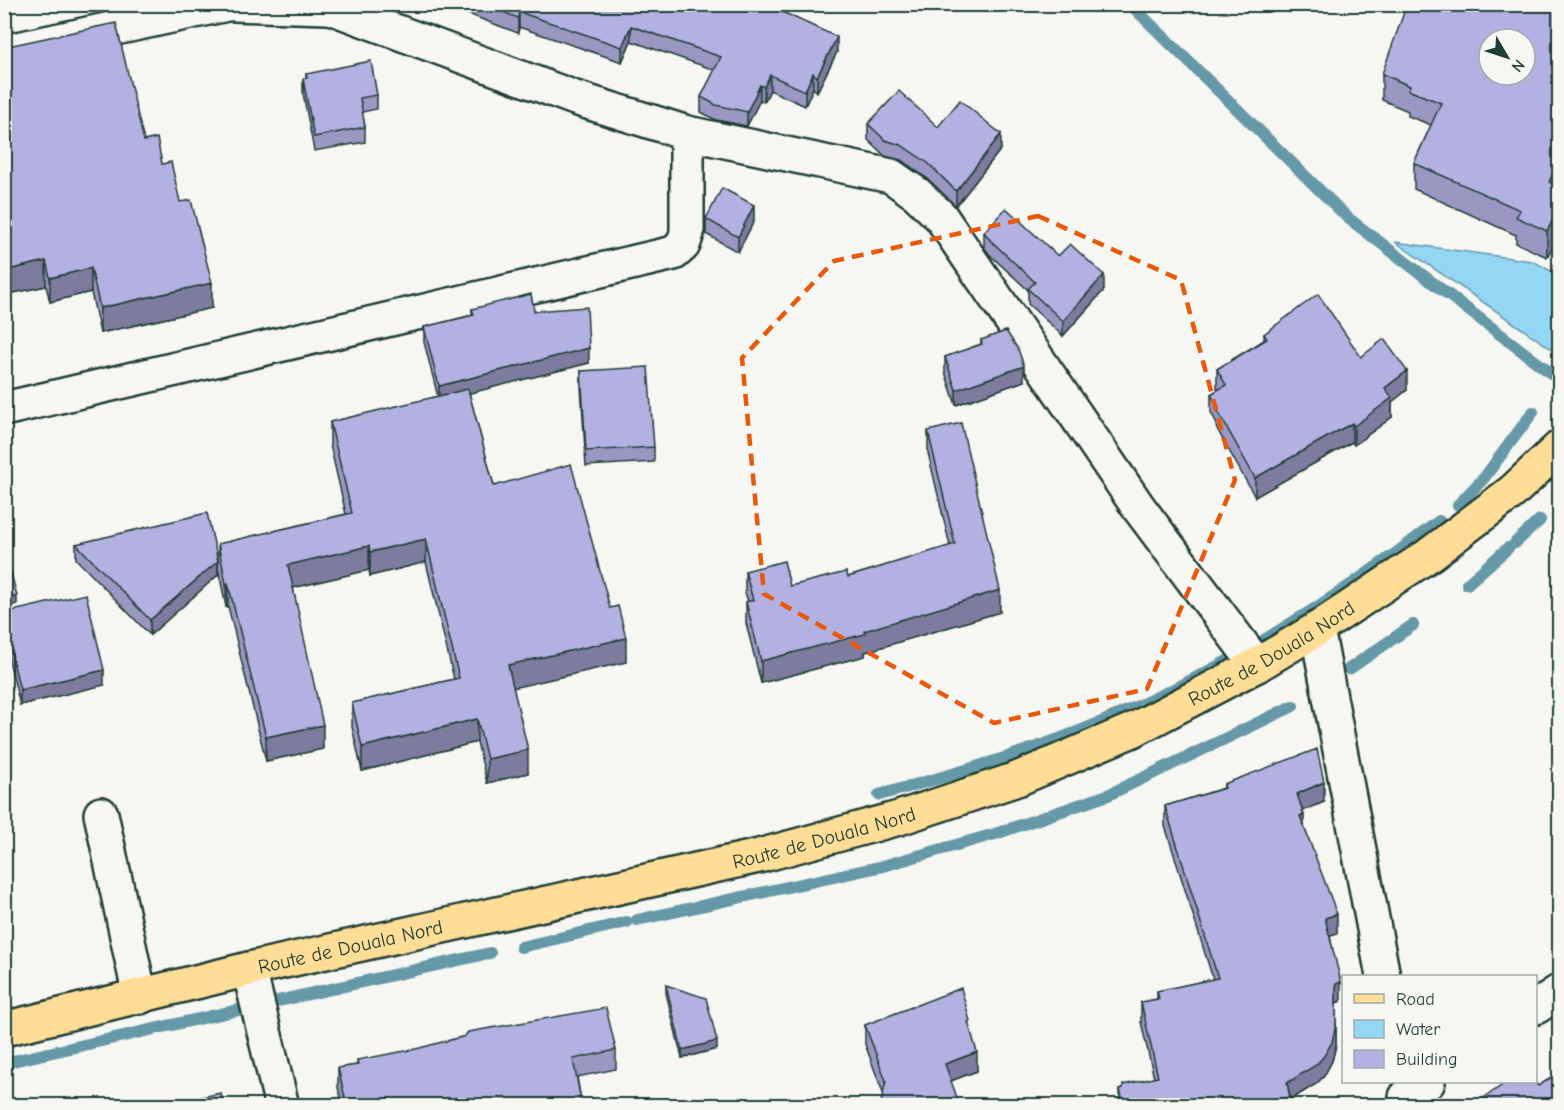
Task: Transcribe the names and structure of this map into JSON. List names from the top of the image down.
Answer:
{
  "streets": {
    "main road": ["Route de Douala Nord"]
  },
  "legend": ["Road", "Water", "Building"],
  "north": "bottom right"
}
